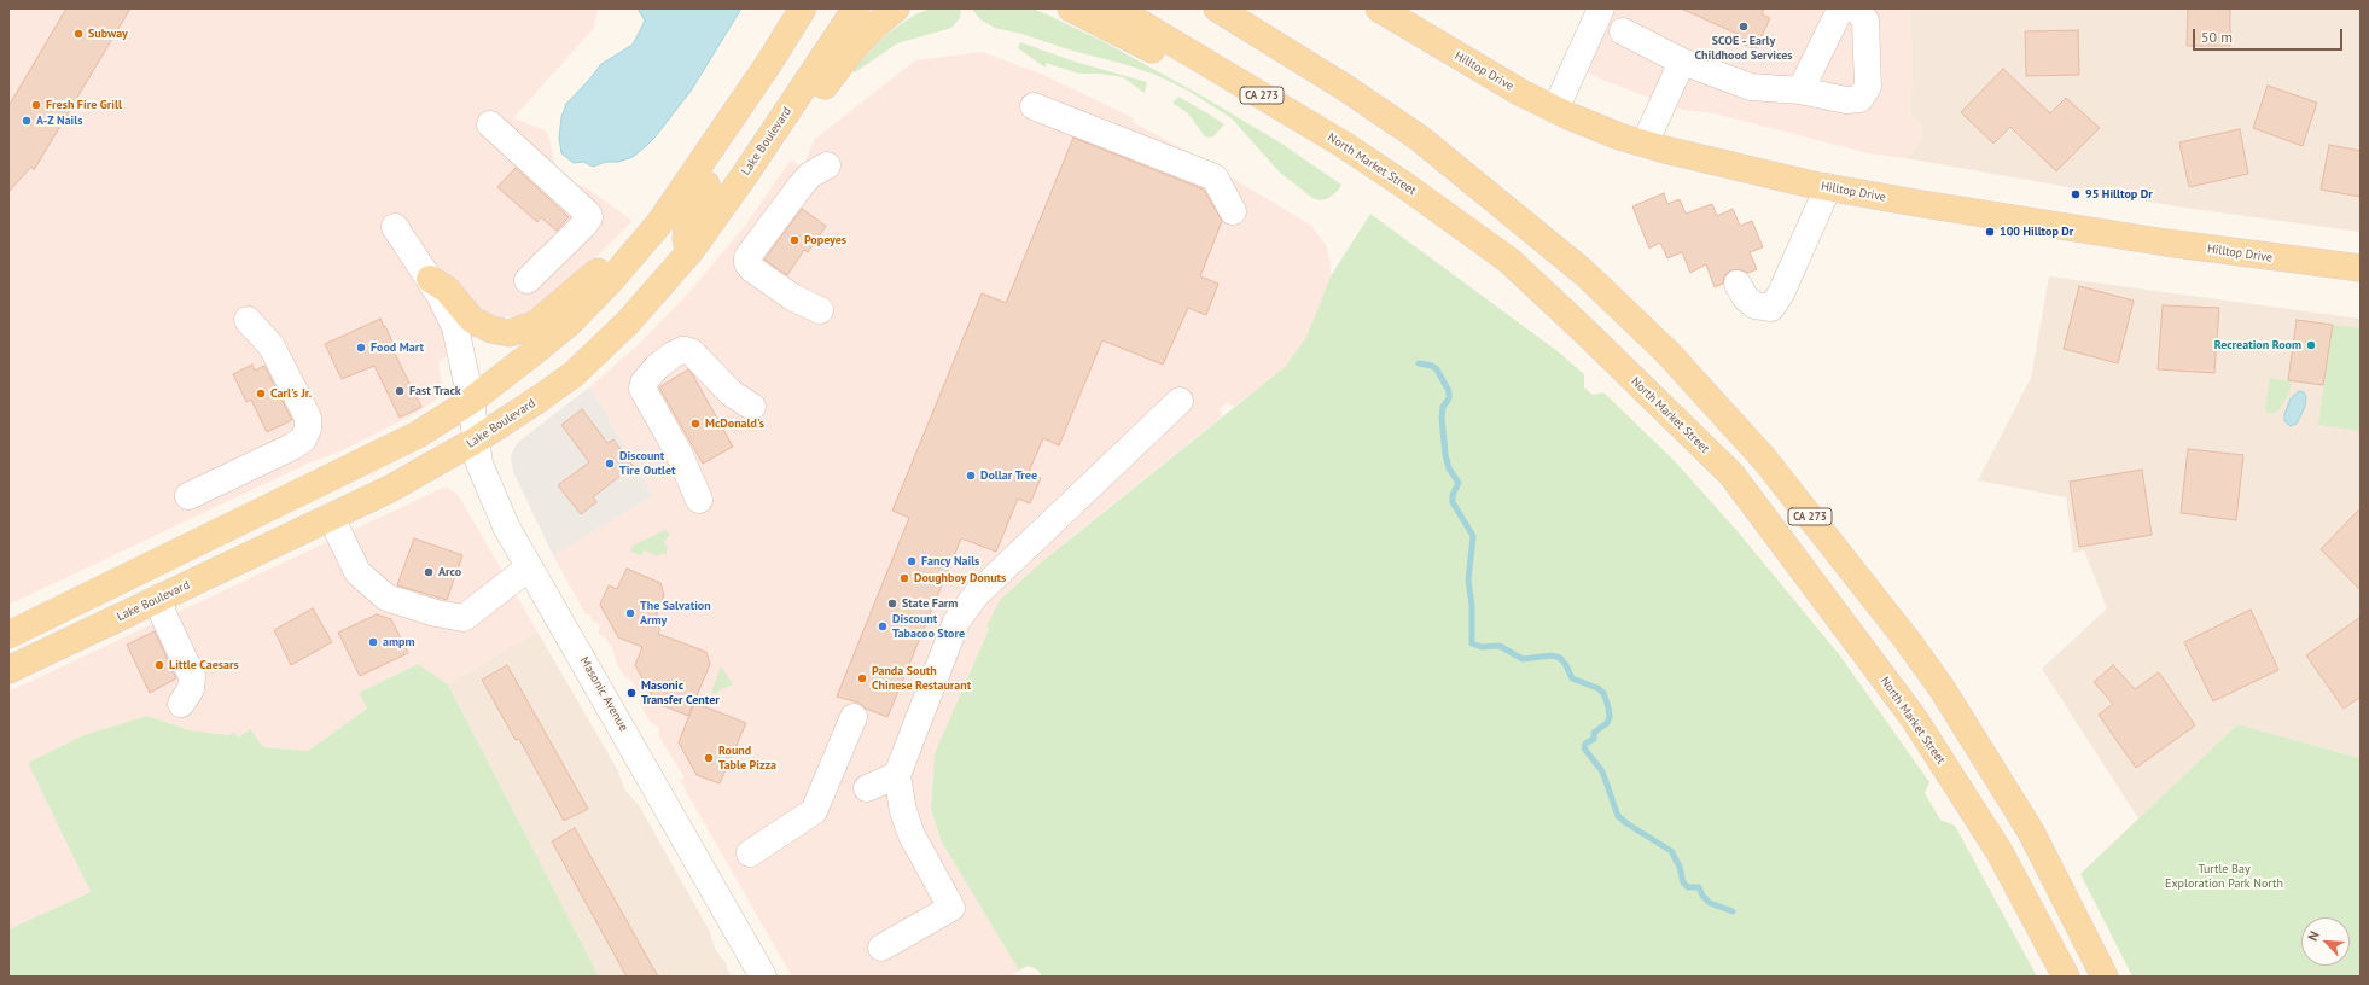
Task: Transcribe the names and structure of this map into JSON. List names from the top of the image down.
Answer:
{
  "streets": {
    "main road": [
      "Hilltop Drive",
      "CA 273",
      "Lake Boulevard",
      "North Market Street"
    ],
    "street": ["Masonic Avenue"]
  },
  "crossings": [
    ["Lake Boulevard", "Masonic Avenue"]
  ],
  "parks": ["Turtle Bay Exploration Park North"],
  "places": [
    "SCOE - Early Childhood Services",
    "Subway",
    "Fresh Fire Grill",
    "A-Z Nails",
    "95 Hilltop Dr",
    "100 Hilltop Dr",
    "Popeyes",
    "Recreation Room",
    "Food Mart",
    "Fast Track",
    "Carl's Jr.",
    "McDonald's",
    "Discount Tire Outlet",
    "Dollar Tree",
    "Fancy Nails",
    "Arco",
    "Doughboy Donuts",
    "State Farm",
    "The Salvation Army",
    "Discount Tabacoo Store",
    "ampm",
    "Little Caesars",
    "Panda South Chinese Restaurant",
    "Masonic Transfer Center",
    "Round Table Pizza"
  ],
  "scale_bar": "50 m",
  "north": "top left"
}
